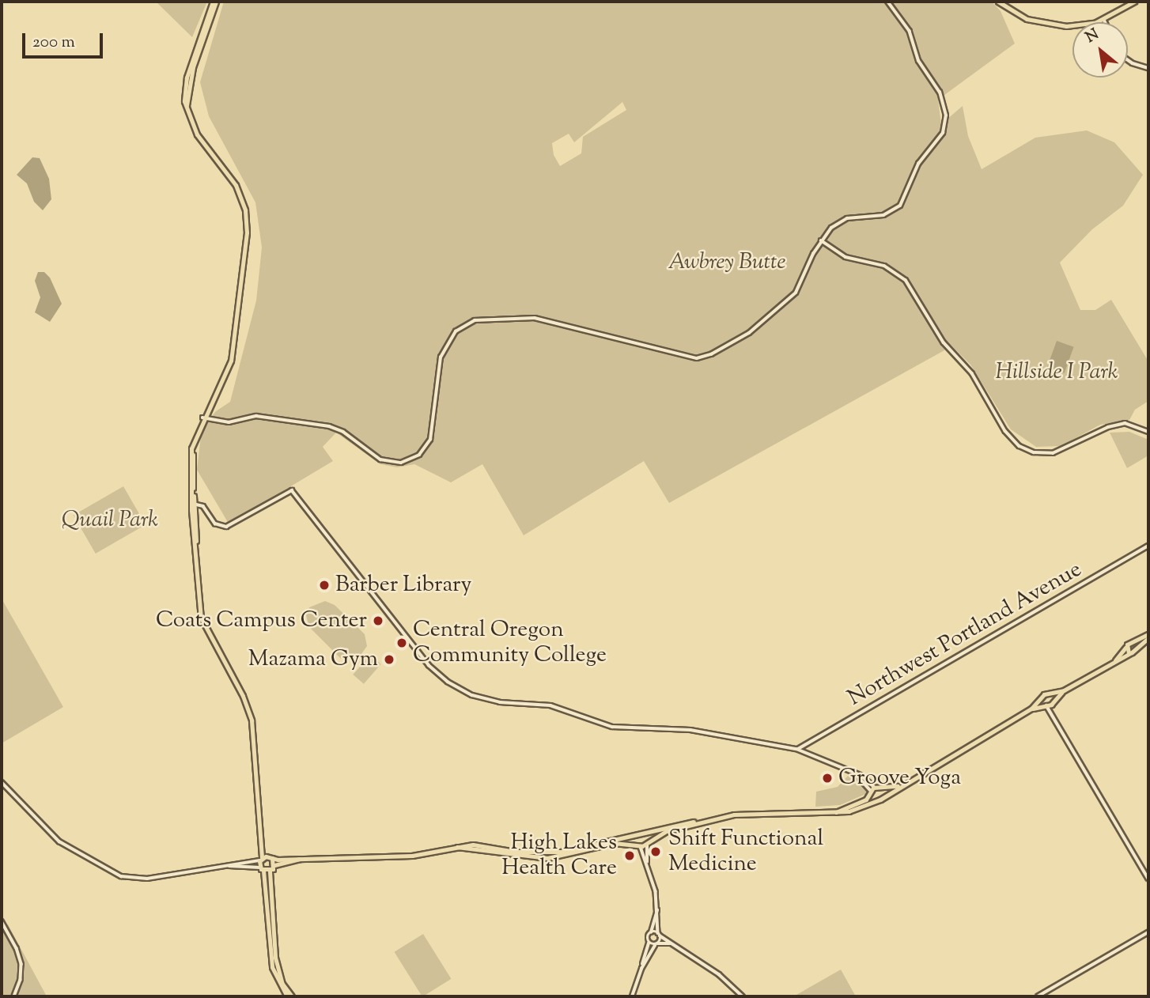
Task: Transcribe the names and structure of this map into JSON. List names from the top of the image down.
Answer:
{
  "streets": {
    "street": ["Northwest Portland Avenue"]
  },
  "parks": ["Awbrey Butte", "Hillside I Park", "Quail Park"],
  "places": [
    "Barber Library",
    "Coats Campus Center",
    "Central Oregon Community College",
    "Mazama Gym",
    "Groove Yoga",
    "Shift Functional Medicine",
    "High Lakes Health Care"
  ],
  "scale_bar": "200 m",
  "north": "top left"
}
